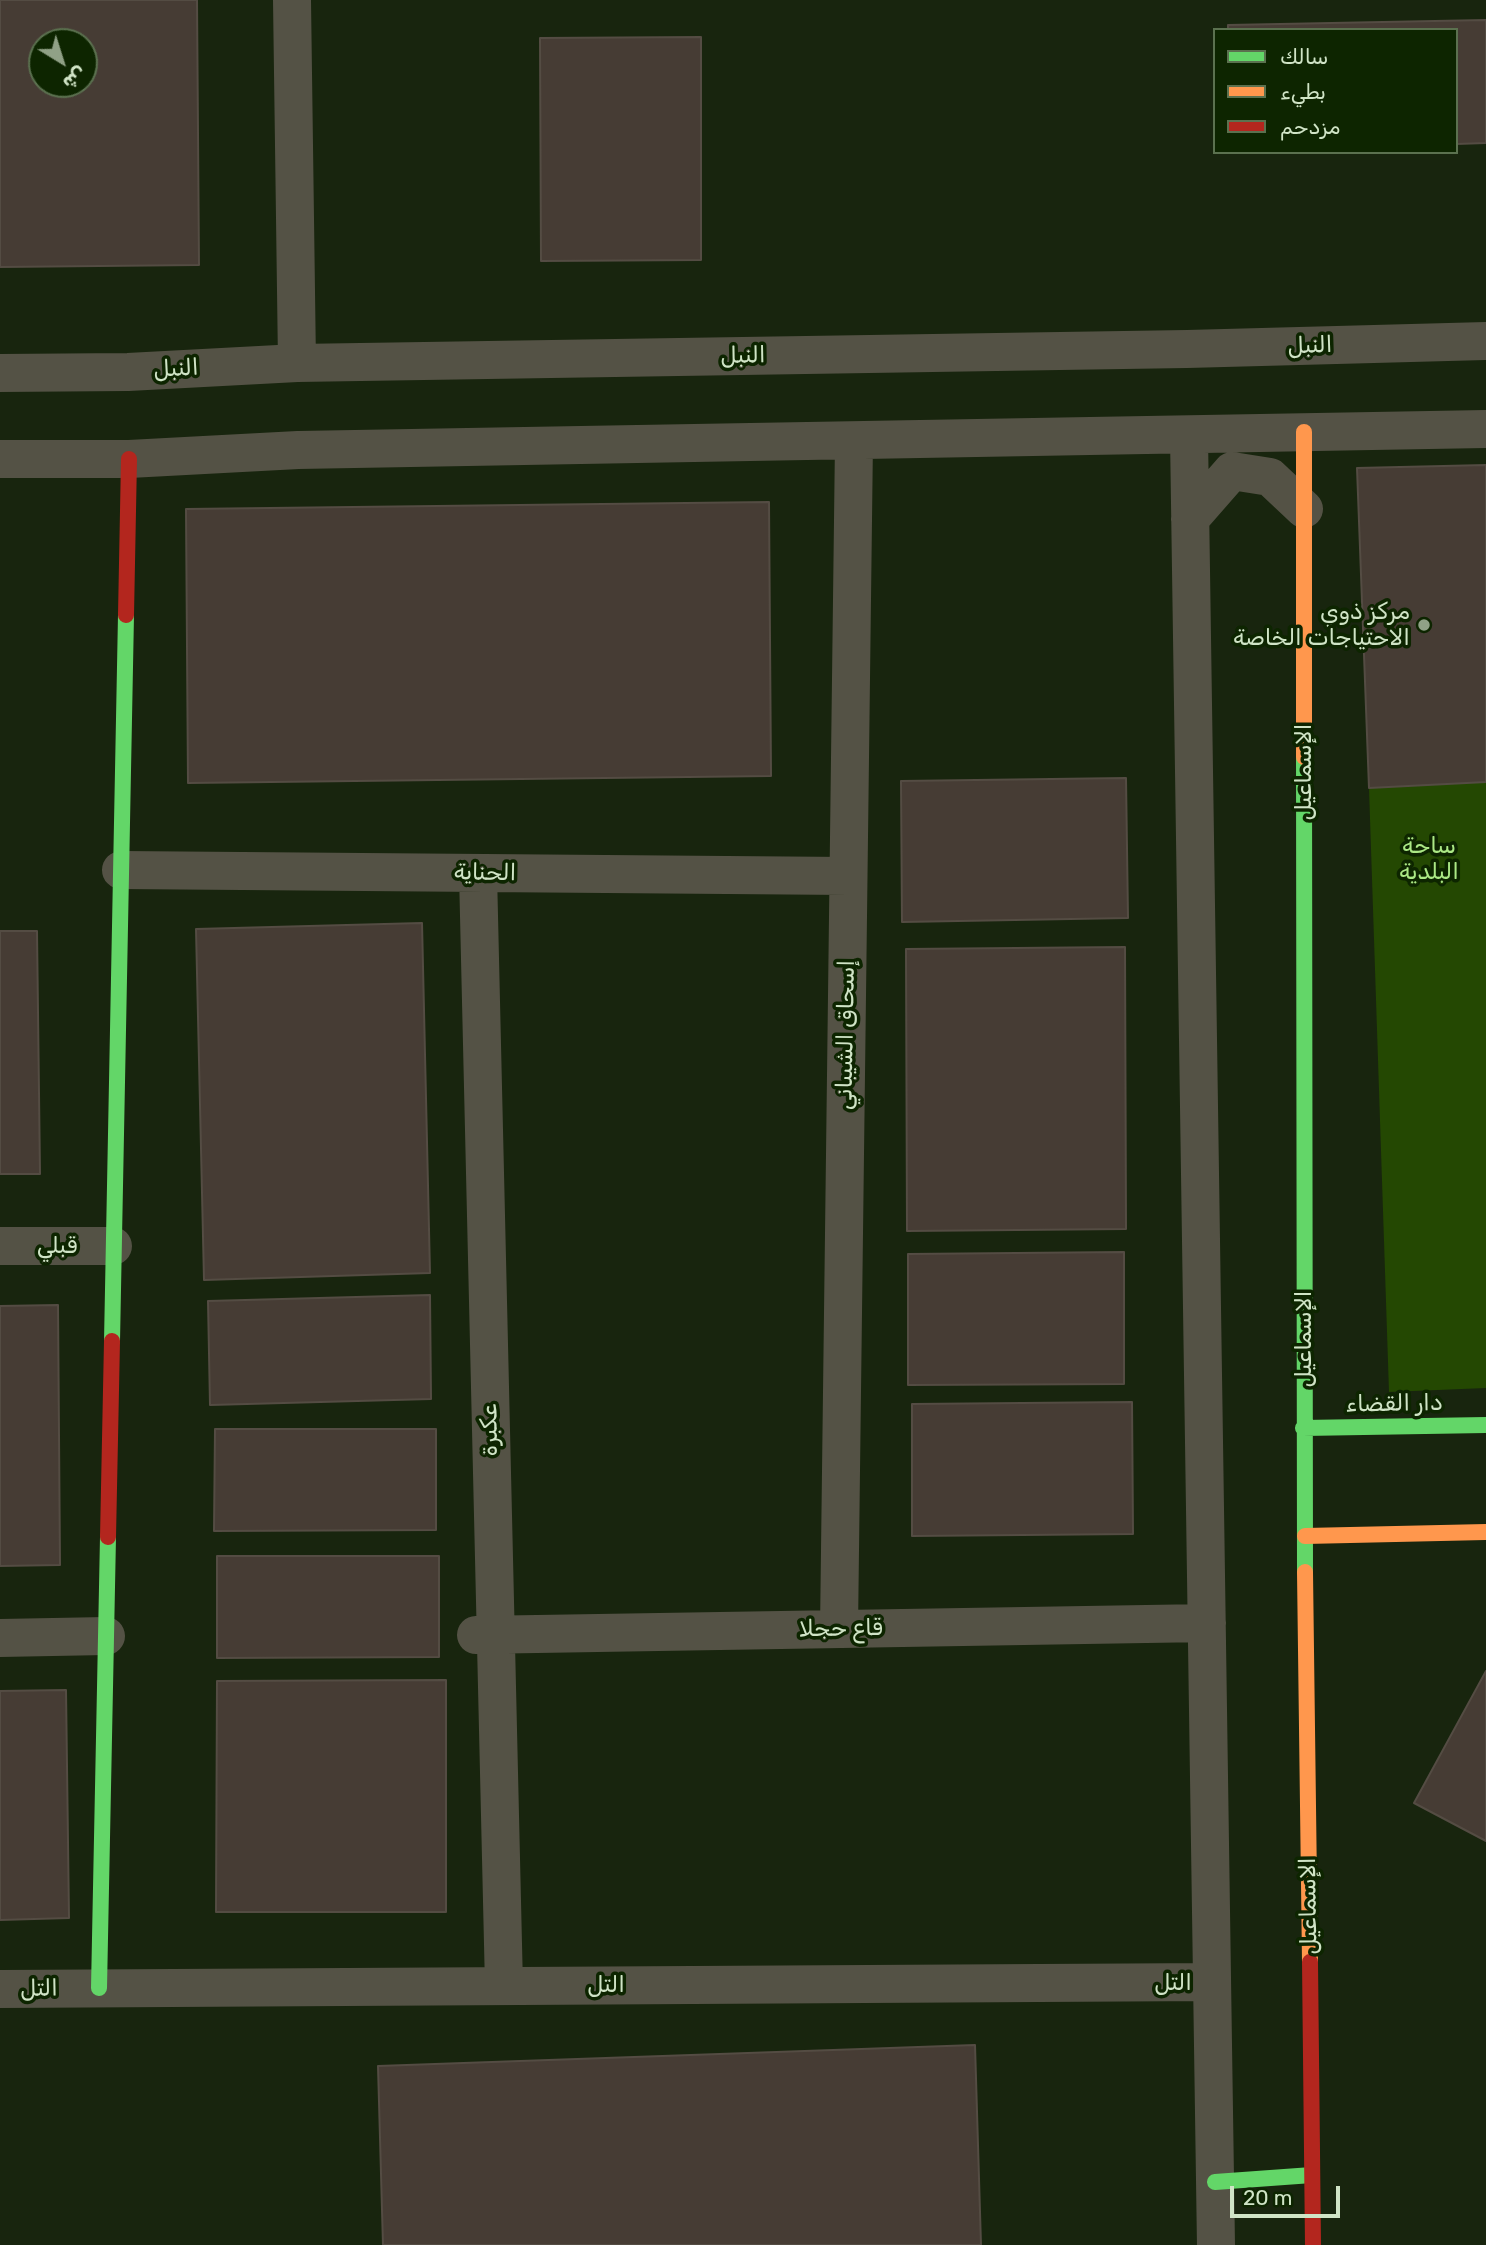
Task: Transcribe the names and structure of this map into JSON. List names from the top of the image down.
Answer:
{
  "streets": {
    "street": [
      "النبل",
      "الإسماعيل",
      "الحناية",
      "إسحاق الشيباني",
      "قبلي",
      "دار القضاء",
      "عكبرة",
      "قاع حجلا",
      "التل"
    ]
  },
  "crossings": [
    ["الإسماعيل", "دار القضاء"],
    ["الحناية", "إسحاق الشيباني"],
    ["الحناية", "عكبرة"],
    ["إسحاق الشيباني", "قاع حجلا"],
    ["عكبرة", "قاع حجلا"],
    ["عكبرة", "التل"]
  ],
  "parks": ["ساحة البلدية"],
  "places": ["مركز ذوي الاحتياجات الخاصة"],
  "legend": ["سالك", "بطيء", "مزدحم"],
  "scale_bar": "20 m",
  "north": "bottom right"
}
